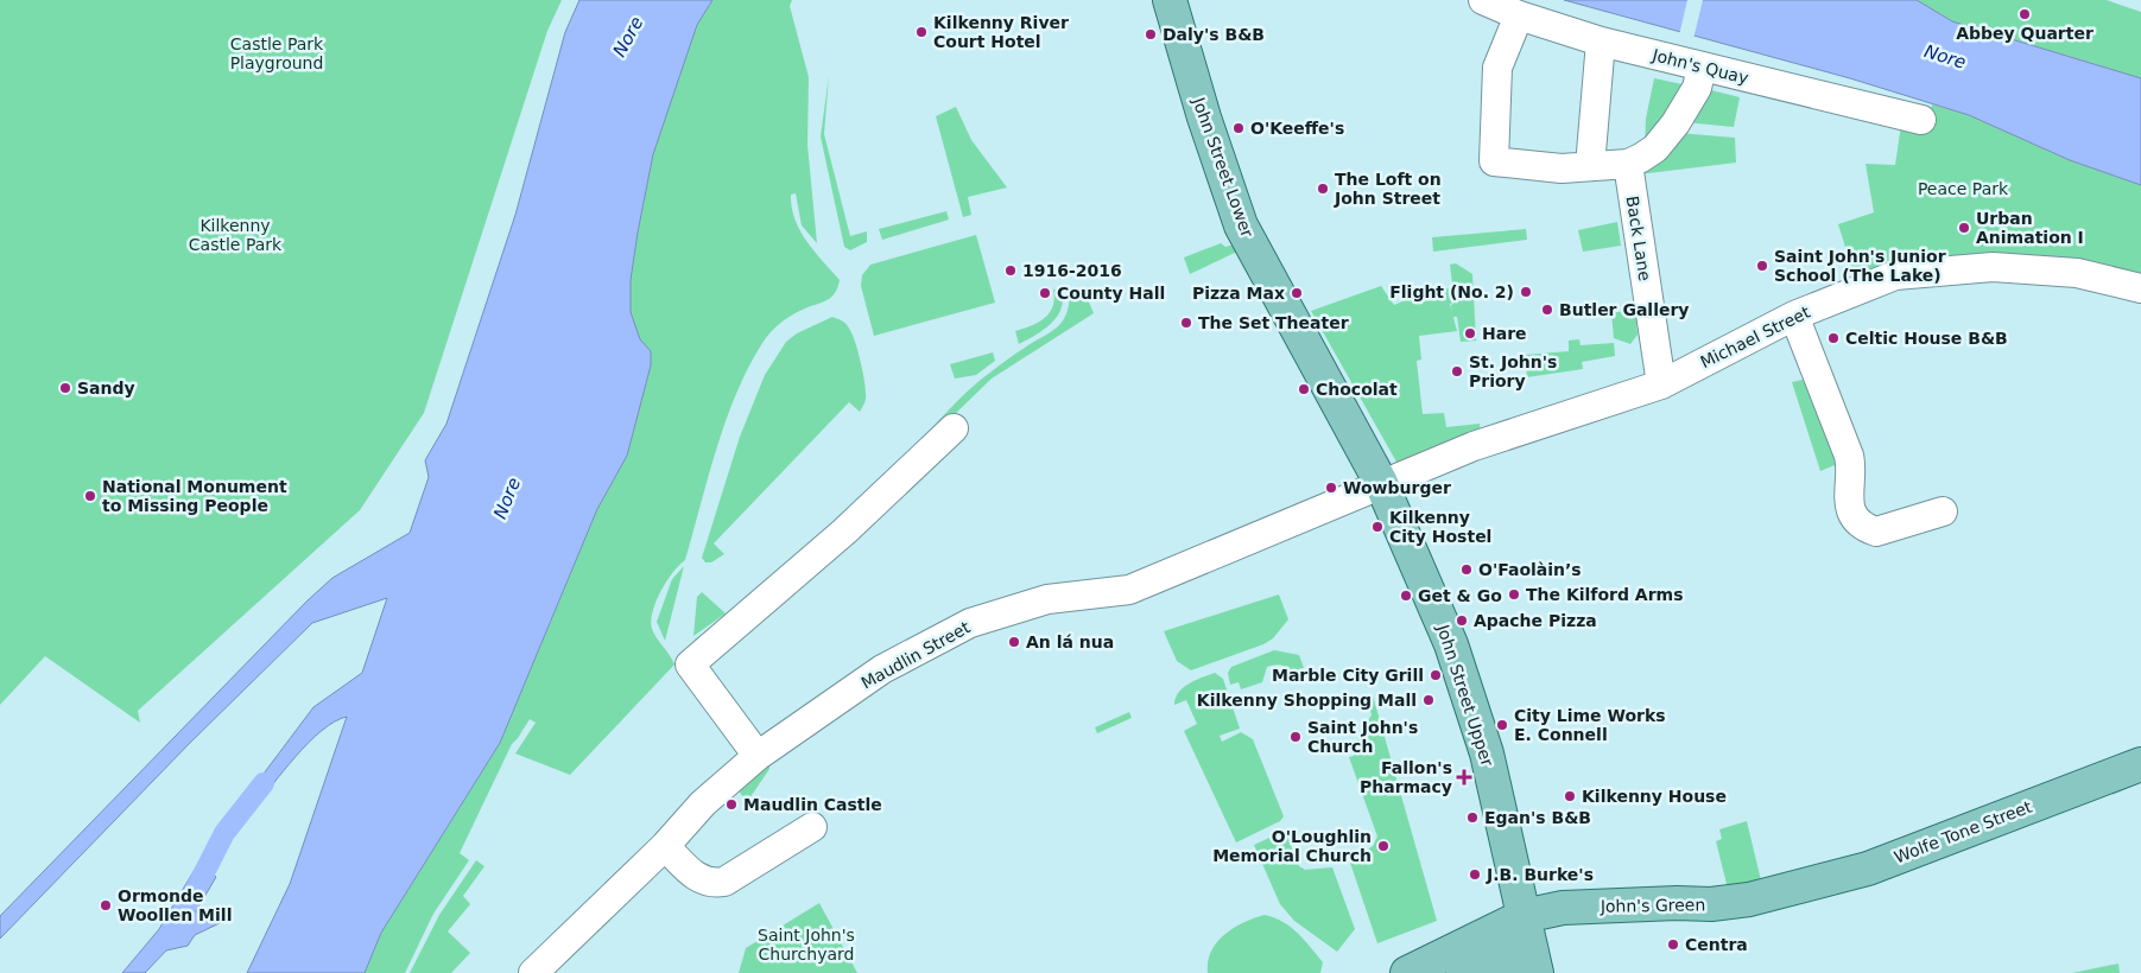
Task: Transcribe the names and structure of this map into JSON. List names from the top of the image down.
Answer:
{
  "streets": {
    "main road": [
      "John Street Lower",
      "John Street Upper",
      "Wolfe Tone Street",
      "John's Green"
    ],
    "street": [
      "John's Quay",
      "Back Lane",
      "Michael Street",
      "Maudlin Street"
    ]
  },
  "crossings": [
    ["John Street Lower", "Michael Street"],
    ["John Street Lower", "Maudlin Street"],
    ["John Street Lower", "John Street Upper"],
    ["Back Lane", "Michael Street"],
    ["Michael Street", "Maudlin Street"],
    ["Michael Street", "John Street Upper"],
    ["Maudlin Street", "John Street Upper"],
    ["John Street Upper", "John's Green"],
    ["Wolfe Tone Street", "John's Green"]
  ],
  "water": ["Nore"],
  "parks": [
    "Castle Park Playground",
    "Peace Park",
    "Kilkenny Castle Park",
    "Saint John's Churchyard"
  ],
  "places": {
    "other": [
      "Abbey Quarter",
      "Kilkenny River Court Hotel",
      "Daly's B&B",
      "O'Keeffe's",
      "The Loft on John Street",
      "Urban Animation I",
      "Saint John's Junior School (The Lake)",
      "1916-2016",
      "Flight (No. 2)",
      "County Hall",
      "Pizza Max",
      "Butler Gallery",
      "The Set Theater",
      "Hare",
      "Celtic House B&B",
      "St. John's Priory",
      "Sandy",
      "Chocolat",
      "Wowburger",
      "National Monument to Missing People",
      "Kilkenny City Hostel",
      "O'Faolàin’s",
      "The Kilford Arms",
      "Get & Go",
      "Apache Pizza",
      "An lá nua",
      "Marble City Grill",
      "Kilkenny Shopping Mall",
      "City Lime Works E. Connell",
      "Saint John's Church",
      "Kilkenny House",
      "Maudlin Castle",
      "Egan's B&B",
      "O'Loughlin Memorial Church",
      "J.B. Burke's",
      "Ormonde Woollen Mill",
      "Centra"
    ],
    "health": ["Fallon's Pharmacy"]
  }
}
